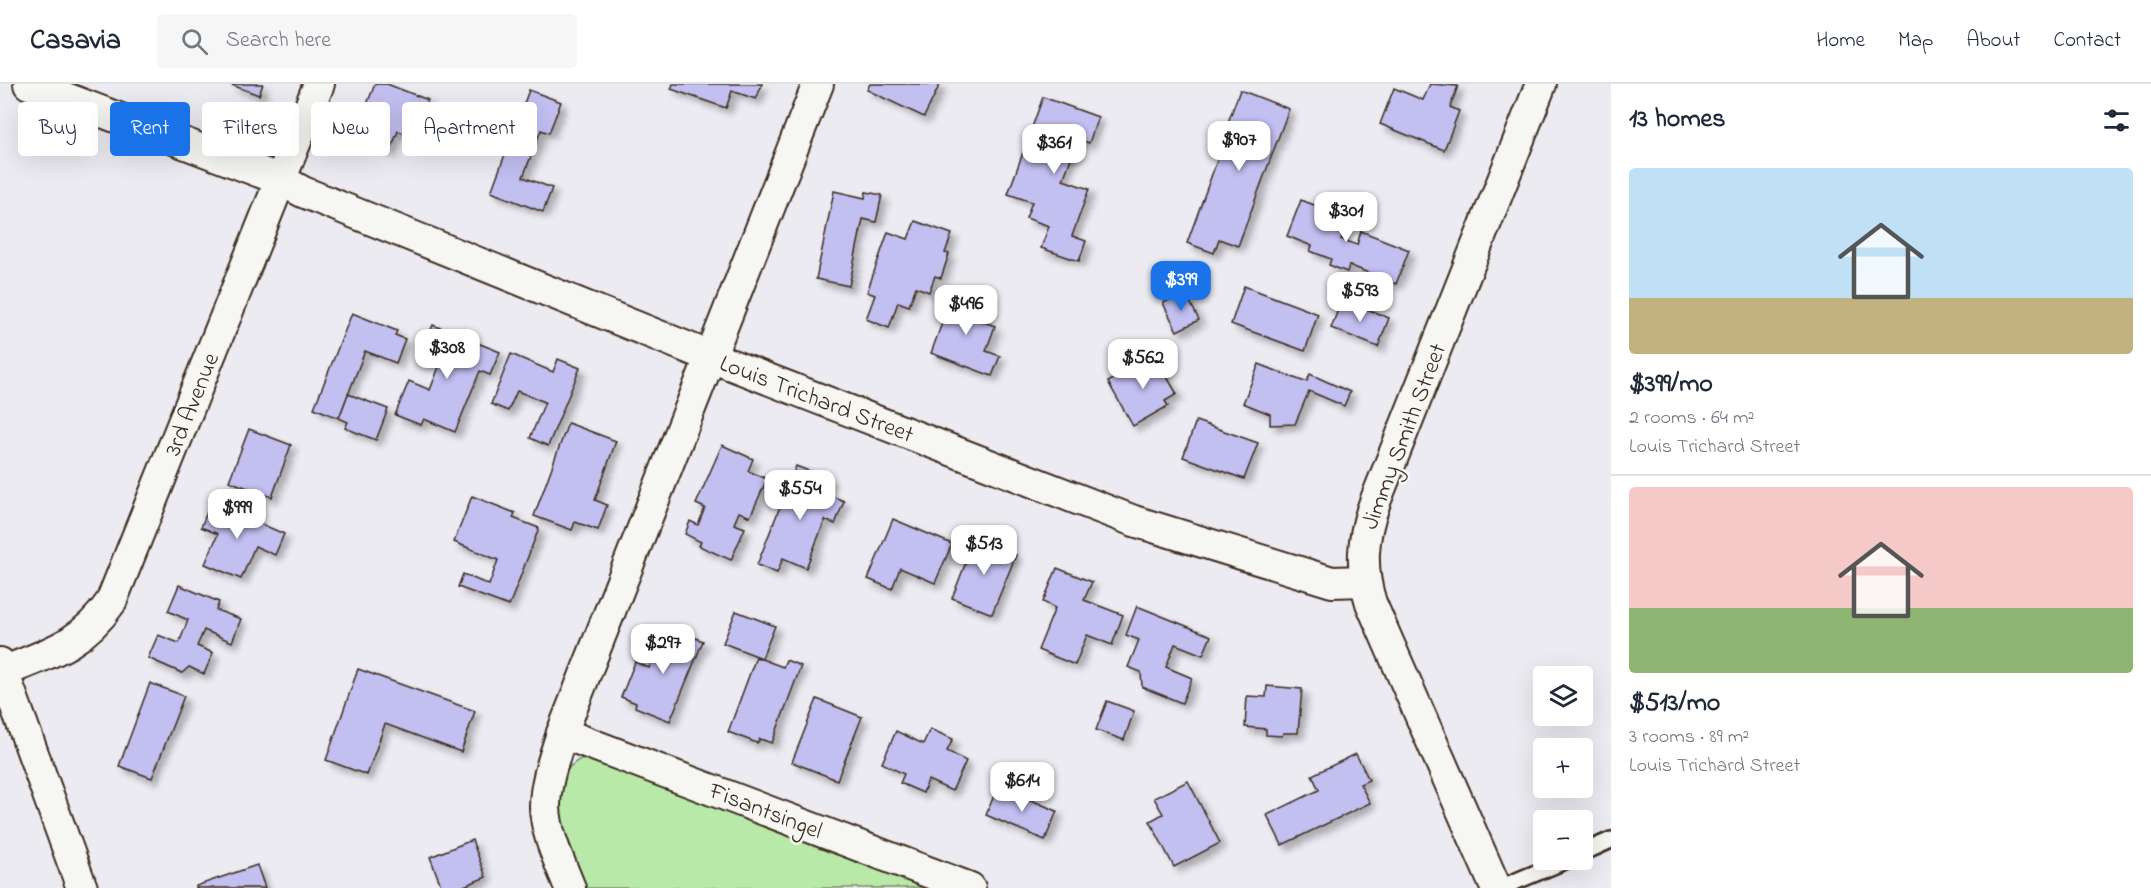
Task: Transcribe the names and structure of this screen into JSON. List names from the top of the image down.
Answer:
{
  "streets": {
    "street": [
      "Louis Trichard Street",
      "3rd Avenue",
      "Jimmy Smith Street",
      "Fisantsingel"
    ]
  },
  "crossings": [
    ["Louis Trichard Street", "3rd Avenue"],
    ["Louis Trichard Street", "Jimmy Smith Street"]
  ],
  "page": {
    "header": "Casavia",
    "search": "Search here",
    "nav": [
      "Home",
      "Map",
      "About",
      "Contact"
    ],
    "heading": "13 homes",
    "chip": [
      "Buy",
      "Rent",
      "Filters",
      "New",
      "Apartment"
    ],
    "price": [
      "$907",
      "$361",
      "$301",
      "$399",
      "$593",
      "$496",
      "$308",
      "$562",
      "$554",
      "$999",
      "$513",
      "$297",
      "$614"
    ],
    "list": [
      {
        "name": "$399/mo",
        "note": "2 rooms · 64 m² · Louis Trichard Street"
      },
      {
        "name": "$513/mo",
        "note": "3 rooms · 89 m² · Louis Trichard Street"
      }
    ],
    "map_buttons": ["+", "−"]
  }
}
